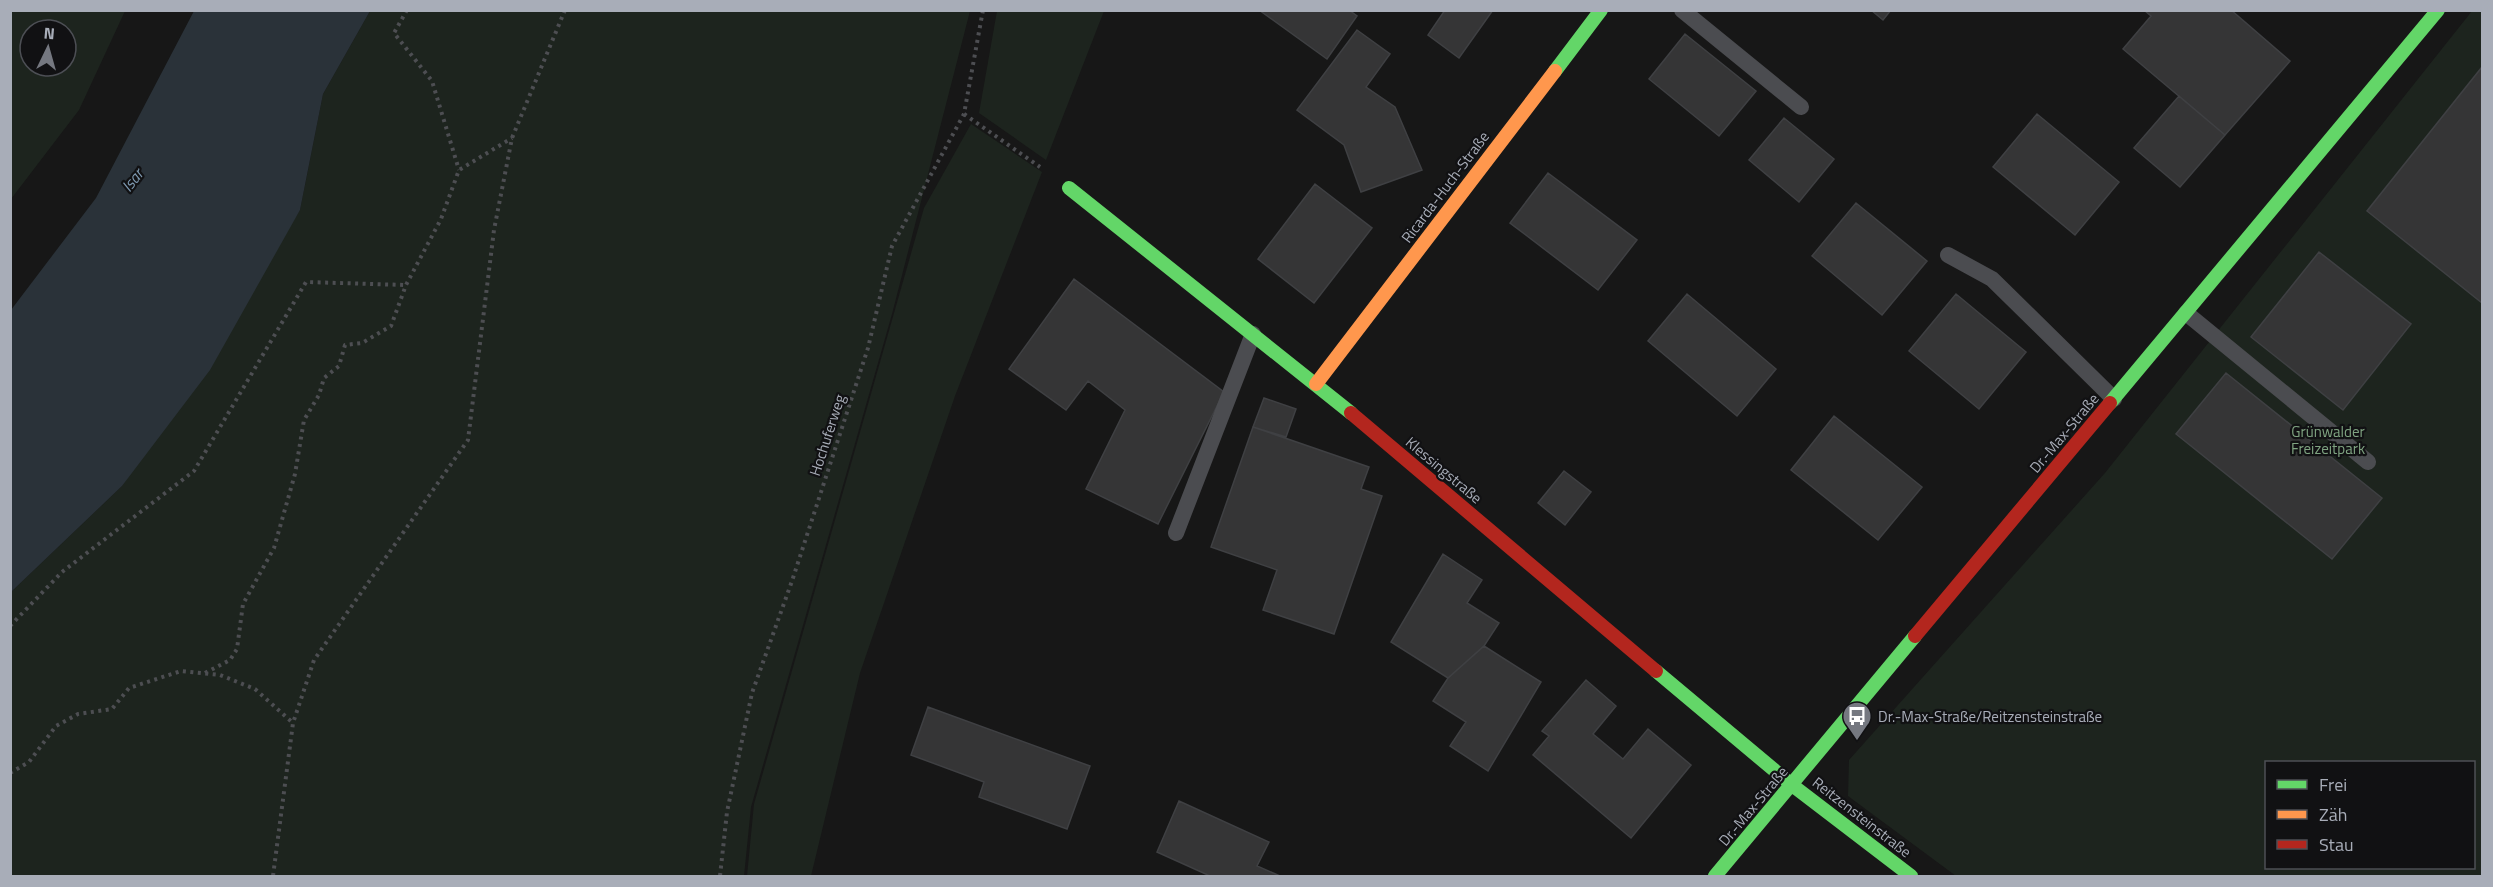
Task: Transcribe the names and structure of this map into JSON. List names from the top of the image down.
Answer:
{
  "streets": {
    "street": [
      "Ricarda-Huch-Straße",
      "Dr.-Max-Straße",
      "Klessingstraße",
      "Reitzensteinstraße"
    ],
    "path": ["Hochuferweg"]
  },
  "crossings": [
    ["Ricarda-Huch-Straße", "Klessingstraße"],
    ["Dr.-Max-Straße", "Klessingstraße"],
    ["Dr.-Max-Straße", "Reitzensteinstraße"],
    ["Klessingstraße", "Reitzensteinstraße"]
  ],
  "water": ["Isar"],
  "parks": ["Grünwalder Freizeitpark"],
  "places": {
    "bus stop": ["Dr.-Max-Straße/Reitzensteinstraße"]
  },
  "legend": ["Frei", "Zäh", "Stau"],
  "north": "top"
}
